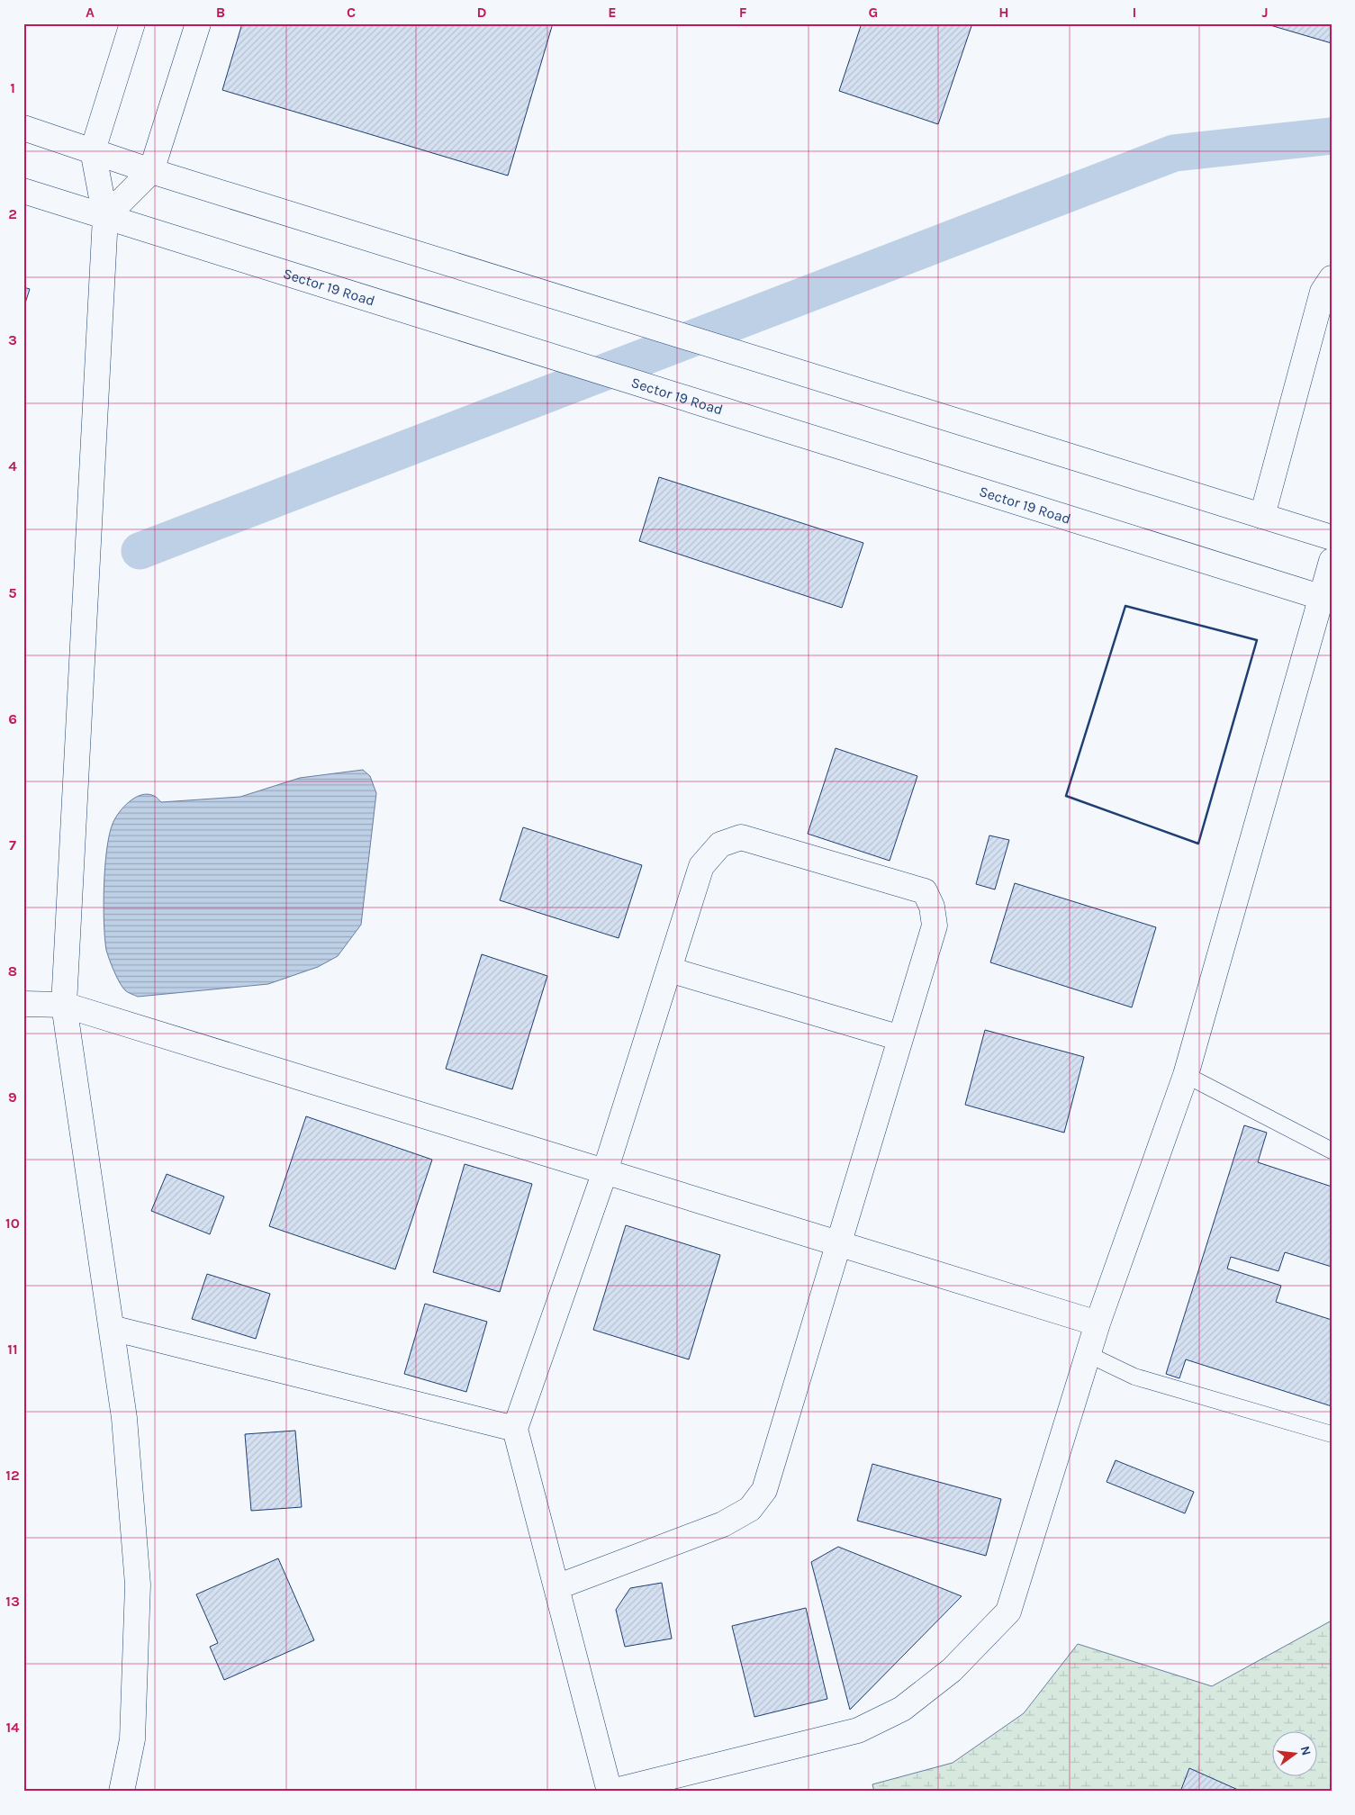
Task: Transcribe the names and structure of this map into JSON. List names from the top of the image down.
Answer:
{
  "streets": {
    "street": ["Sector 19 Road"]
  },
  "north": "right",
  "grid": {
    "columns": [
      "A",
      "B",
      "C",
      "D",
      "E",
      "F",
      "G",
      "H",
      "I",
      "J"
    ],
    "rows": [
      "1",
      "2",
      "3",
      "4",
      "5",
      "6",
      "7",
      "8",
      "9",
      "10",
      "11",
      "12",
      "13",
      "14"
    ]
  }
}
